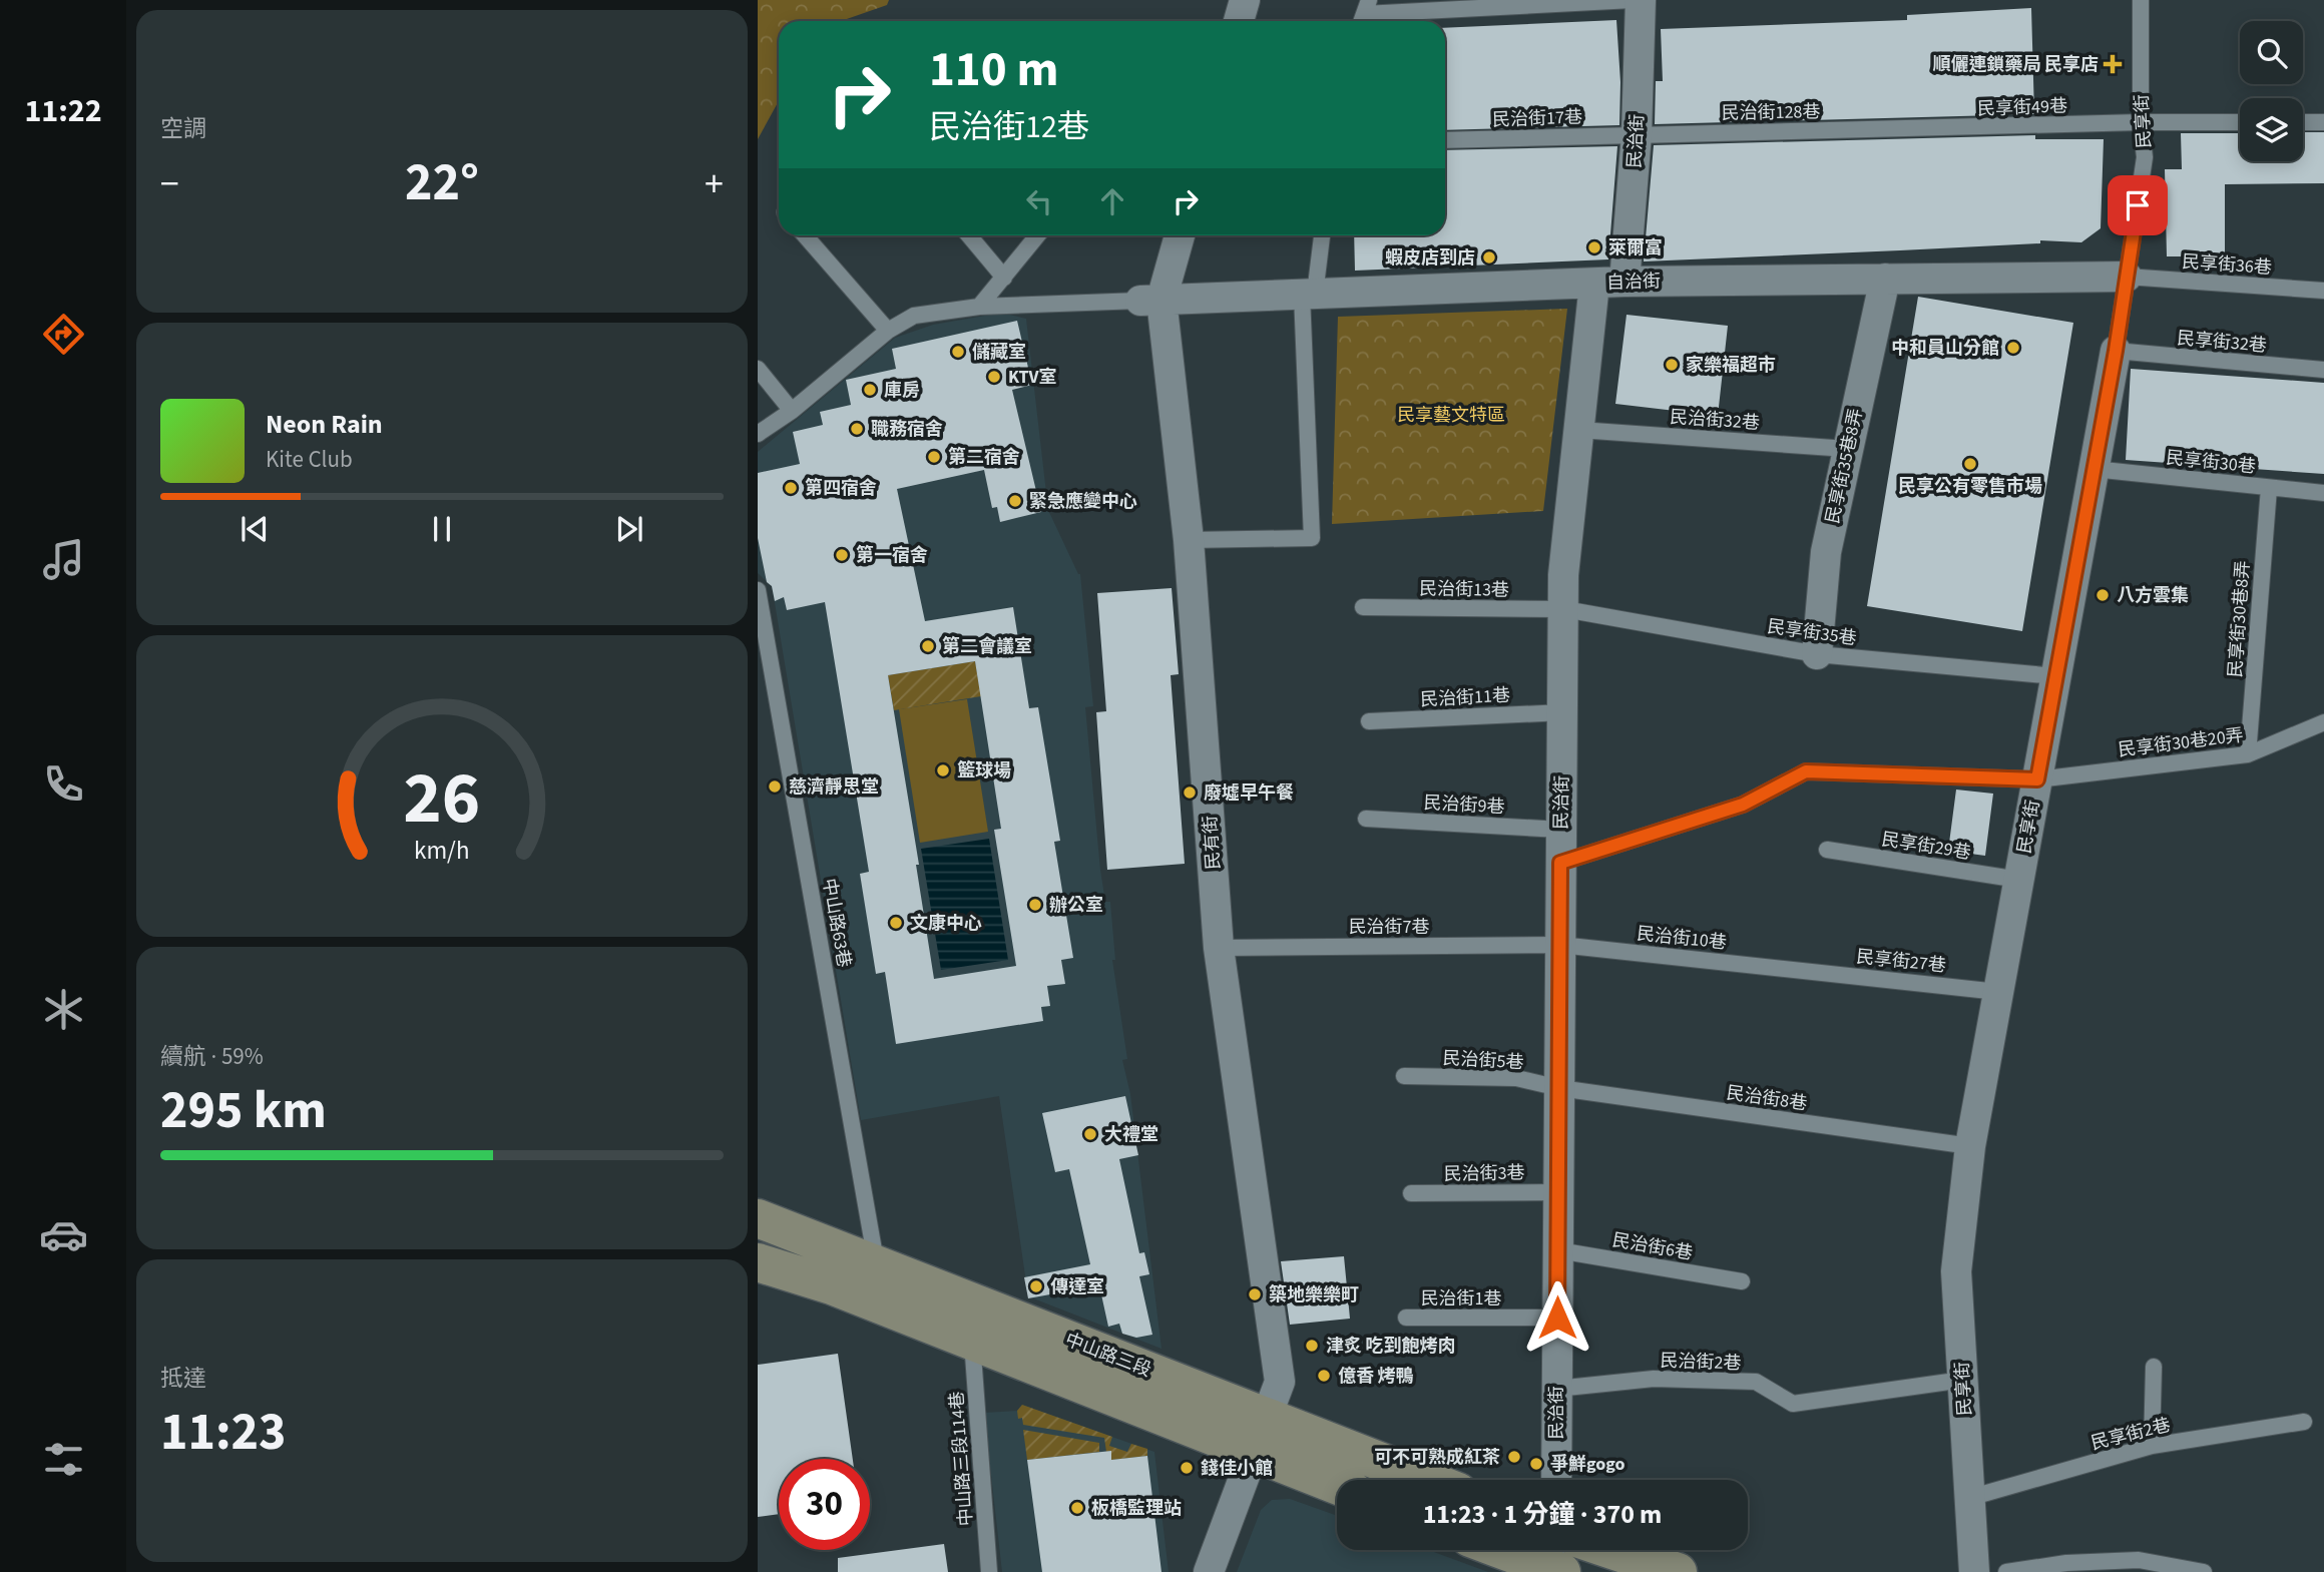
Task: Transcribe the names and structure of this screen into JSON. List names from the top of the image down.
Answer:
{
  "streets": {
    "main road": ["中山路三段"],
    "street": [
      "民享街",
      "民治街",
      "自治街",
      "民享街35巷8弄",
      "民有街"
    ],
    "lane": [
      "民享街49巷",
      "民治街128巷",
      "民治街17巷",
      "民享街36巷",
      "民享街32巷",
      "民治街32巷",
      "民享街30巷",
      "民治街13巷",
      "民享街30巷8弄",
      "民享街35巷",
      "民治街11巷",
      "民享街30巷20弄",
      "民治街9巷",
      "民享街29巷",
      "中山路63巷",
      "民治街7巷",
      "民治街10巷",
      "民享街27巷",
      "民治街5巷",
      "民治街8巷",
      "民治街3巷",
      "民治街6巷",
      "民治街1巷",
      "民治街2巷",
      "民享街2巷",
      "中山路三段114巷"
    ]
  },
  "crossings": [
    ["民享街49巷", "民治街128巷"],
    ["民享街49巷", "民享街"],
    ["民治街128巷", "民治街17巷"],
    ["民治街128巷", "民治街"],
    ["民治街17巷", "民治街"],
    ["民享街", "民享街36巷"],
    ["民享街", "自治街"],
    ["民享街", "民享街32巷"],
    ["民享街", "民享街30巷"],
    ["民享街", "民享街35巷"],
    ["民享街", "民享街30巷20弄"],
    ["民享街", "民享街29巷"],
    ["民享街", "民享街27巷"],
    ["民享街", "民治街8巷"],
    ["民享街", "民治街2巷"],
    ["民享街", "民享街2巷"],
    ["民治街", "自治街"],
    ["民治街", "民治街32巷"],
    ["民治街", "民治街13巷"],
    ["民治街", "民享街35巷"],
    ["民治街", "民治街11巷"],
    ["民治街", "民享街30巷20弄"],
    ["民治街", "民治街9巷"],
    ["民治街", "民治街7巷"],
    ["民治街", "民治街10巷"],
    ["民治街", "民治街5巷"],
    ["民治街", "民治街8巷"],
    ["民治街", "民治街3巷"],
    ["民治街", "民治街6巷"],
    ["民治街", "民治街1巷"],
    ["民治街", "民治街2巷"],
    ["民享街36巷", "自治街"],
    ["自治街", "民享街35巷8弄"],
    ["自治街", "民有街"],
    ["民治街32巷", "民享街35巷8弄"],
    ["民享街30巷", "民享街30巷8弄"],
    ["民享街35巷8弄", "民享街35巷"],
    ["民治街13巷", "民享街35巷"],
    ["民享街30巷8弄", "民享街30巷20弄"],
    ["民有街", "民治街7巷"],
    ["民有街", "中山路三段"],
    ["中山路63巷", "中山路三段"],
    ["民治街7巷", "民治街10巷"],
    ["民治街10巷", "民享街27巷"],
    ["民治街5巷", "民治街8巷"]
  ],
  "parks": ["民享藝文特區"],
  "places": {
    "health": ["順儷連鎖藥局 民享店"],
    "other": [
      "萊爾富",
      "蝦皮店到店",
      "中和員山分館",
      "儲藏室",
      "家樂福超市",
      "KTV室",
      "庫房",
      "職務宿舍",
      "第二宿舍",
      "民享公有零售市場",
      "第四宿舍",
      "緊急應變中心",
      "第一宿舍",
      "八方雲集",
      "第二會議室",
      "籃球場",
      "慈濟靜思堂",
      "廢墟早午餐",
      "辦公室",
      "文康中心",
      "大禮堂",
      "傳達室",
      "築地樂樂町",
      "津炙 吃到飽烤肉",
      "億香 烤鴨",
      "可不可熟成紅茶",
      "爭鮮gogo",
      "錢佳小館",
      "板橋監理站"
    ]
  },
  "page": {
    "tabs": "11:22",
    "tile": [
      "空調",
      ["續航 · 59%", "295 km"],
      ["抵達", "11:23"]
    ],
    "turn": ["110 m", "民治街12巷"],
    "heat": ["−", "22°", "+"],
    "song": ["Neon Rain", "Kite Club"],
    "limit": "30",
    "trip": "11:23 · 1 分鐘 · 370 m",
    "gauge": ["26", "km/h"]
  }
}
